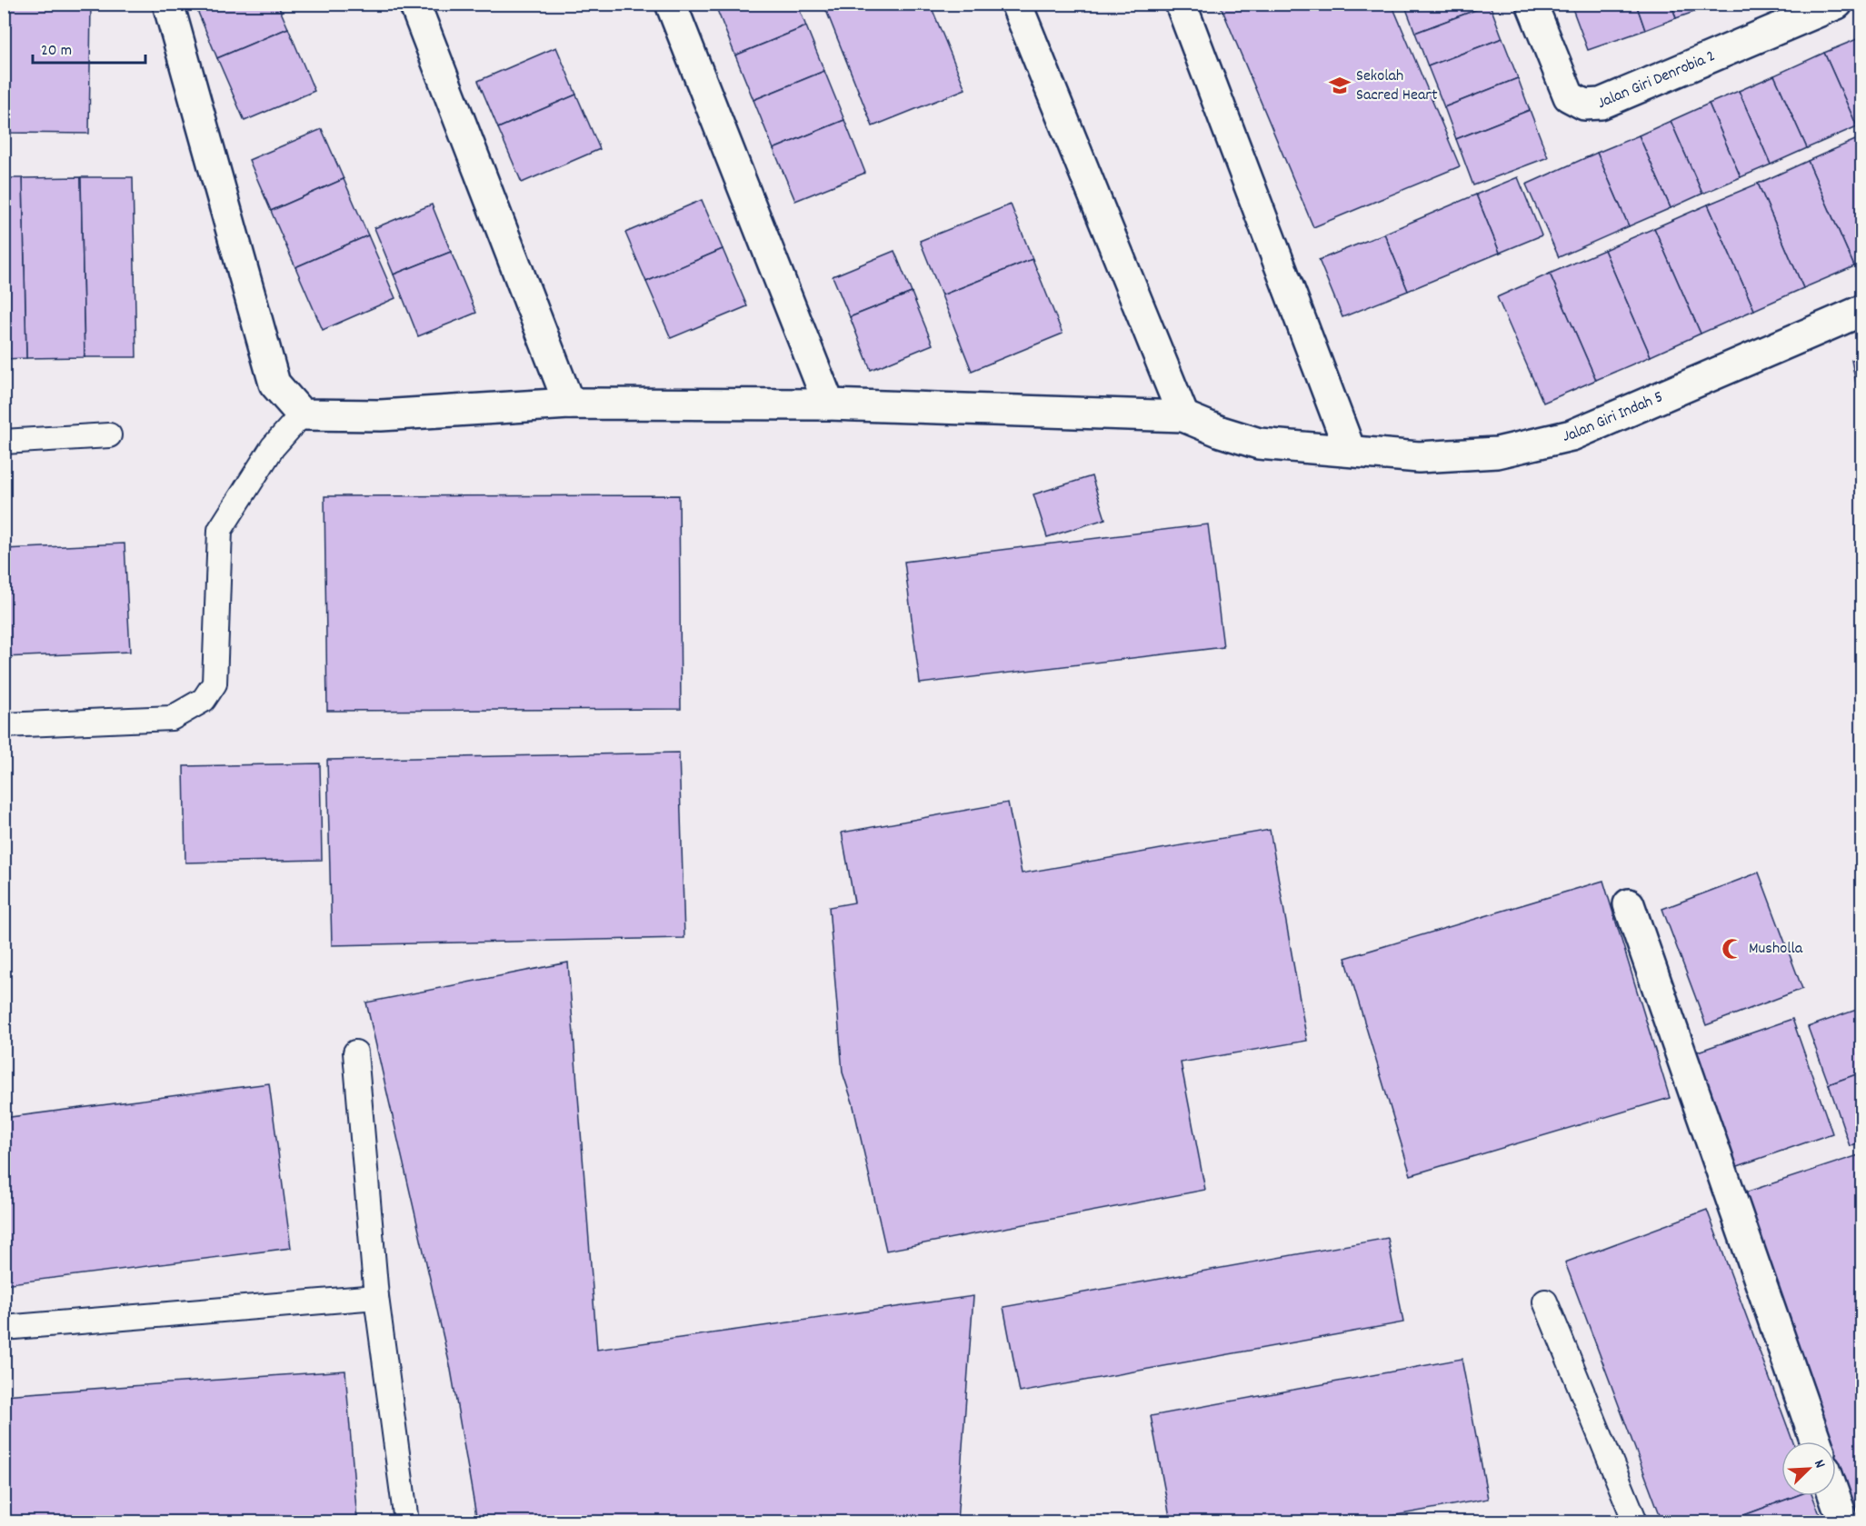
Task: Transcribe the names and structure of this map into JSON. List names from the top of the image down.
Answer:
{
  "streets": {
    "street": ["Jalan Giri Denrobia 2", "Jalan Giri Indah 5"]
  },
  "places": {
    "school or university": ["Sekolah Sacred Heart"],
    "mosque": ["Musholla"]
  },
  "scale_bar": "20 m",
  "north": "top right"
}
